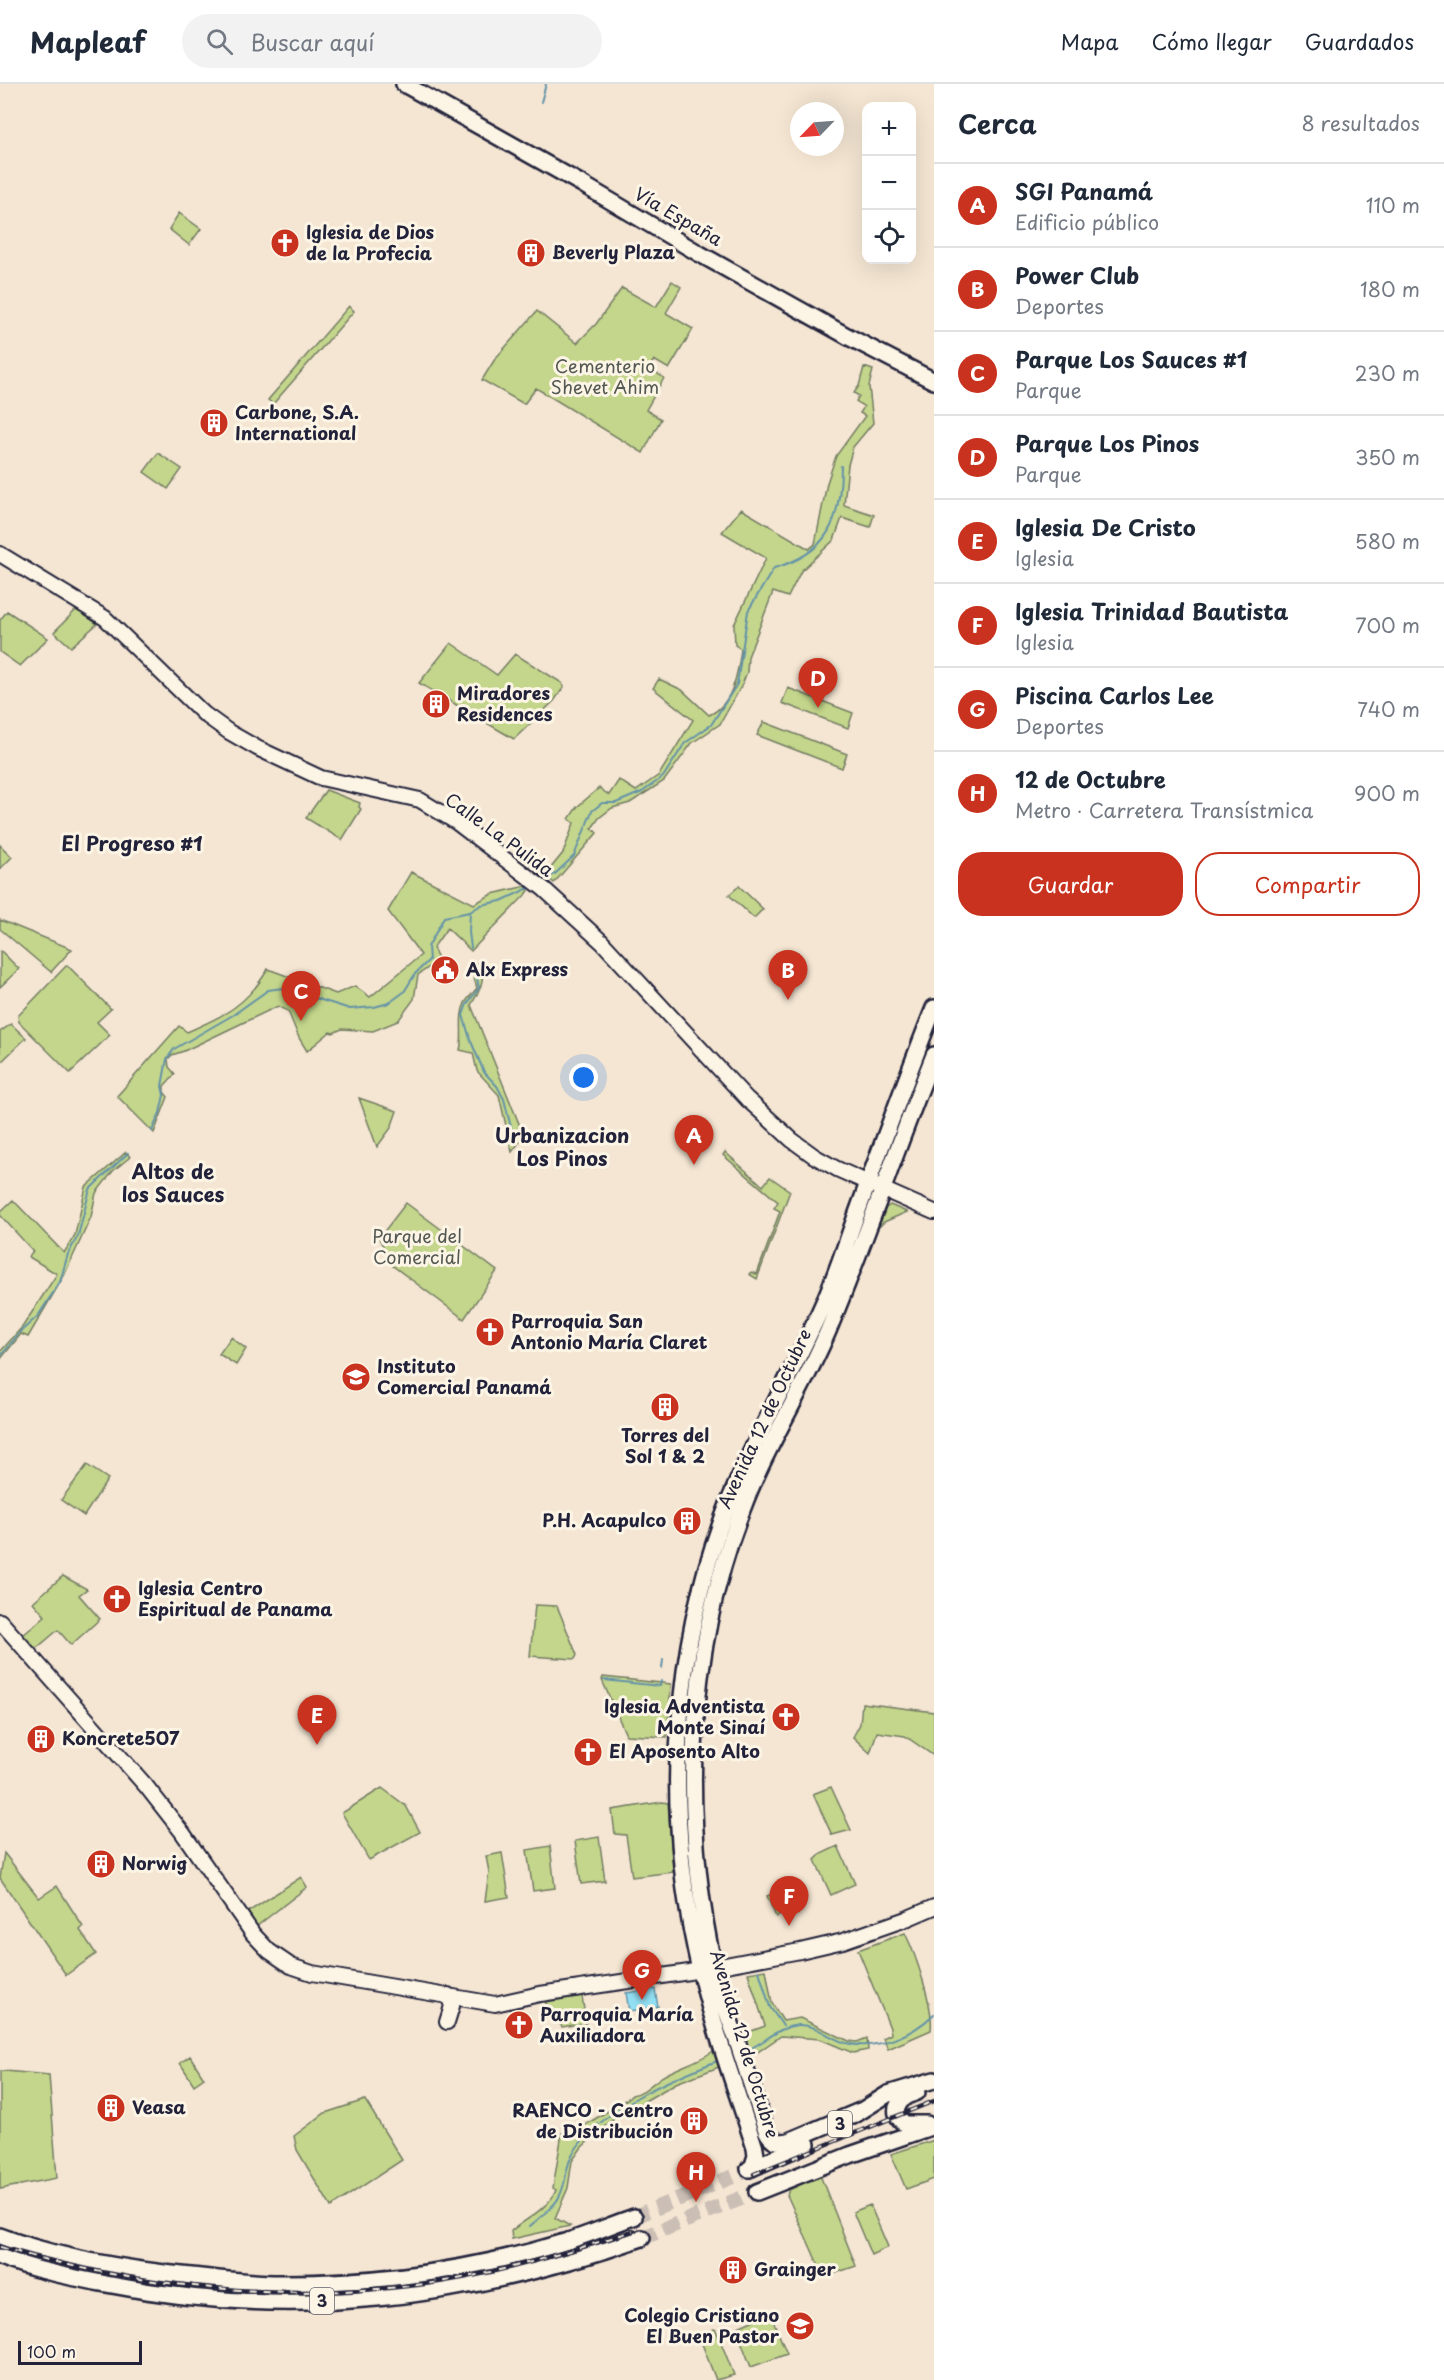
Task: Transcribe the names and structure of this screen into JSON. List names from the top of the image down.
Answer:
{
  "streets": {
    "main road": [
      "Vía España",
      "Calle La Pulida",
      "Avenida 12 de Octubre",
      "3"
    ]
  },
  "crossings": [
    ["Calle La Pulida", "Avenida 12 de Octubre"],
    ["Avenida 12 de Octubre", "3"]
  ],
  "districts": ["El Progreso #1", "Urbanizacion Los Pinos", "Altos de los Sauces"],
  "parks": ["Cementerio Shevet Ahim", "Parque del Comercial"],
  "places": {
    "church": [
      "Iglesia de Dios de la Profecia",
      "Parroquia San Antonio María Claret",
      "Iglesia Centro Espiritual de Panama",
      "Iglesia Adventista Monte Sinaí",
      "El Aposento Alto",
      "Parroquia María Auxiliadora"
    ],
    "building": [
      "Beverly Plaza",
      "Carbone, S.A. International",
      "Miradores Residences",
      "Torres del Sol 1 & 2",
      "P.H. Acapulco",
      "Koncrete507",
      "Norwig",
      "Veasa",
      "RAENCO - Centro de Distribución",
      "Grainger"
    ],
    "public building": ["Alx Express"],
    "school or university": ["Instituto Comercial Panamá", "Colegio Cristiano El Buen Pastor"]
  },
  "scale_bar": "100 m",
  "north": "bottom left",
  "page": {
    "header": "Mapleaf",
    "search": "Buscar aquí",
    "nav": ["Mapa", "Cómo llegar", "Guardados"],
    "heading": ["Cerca", "8 resultados"],
    "map_buttons": ["+", "−"],
    "list": [
      {
        "mark": "A",
        "name": "SGI Panamá",
        "note": "Edificio público",
        "value": "110 m"
      },
      {
        "mark": "B",
        "name": "Power Club",
        "note": "Deportes",
        "value": "180 m"
      },
      {
        "mark": "C",
        "name": "Parque Los Sauces #1",
        "note": "Parque",
        "value": "230 m"
      },
      {
        "mark": "D",
        "name": "Parque Los Pinos",
        "note": "Parque",
        "value": "350 m"
      },
      {
        "mark": "E",
        "name": "Iglesia De Cristo",
        "note": "Iglesia",
        "value": "580 m"
      },
      {
        "mark": "F",
        "name": "Iglesia Trinidad Bautista",
        "note": "Iglesia",
        "value": "700 m"
      },
      {
        "mark": "G",
        "name": "Piscina Carlos Lee",
        "note": "Deportes",
        "value": "740 m"
      },
      {
        "mark": "H",
        "name": "12 de Octubre",
        "note": "Metro · Carretera Transístmica",
        "value": "900 m"
      }
    ],
    "pins": [
      "D",
      "B",
      "C",
      "A",
      "E",
      "F",
      "G",
      "H"
    ],
    "buttons": ["Guardar", "Compartir"],
    "scale": "100 m"
  }
}
